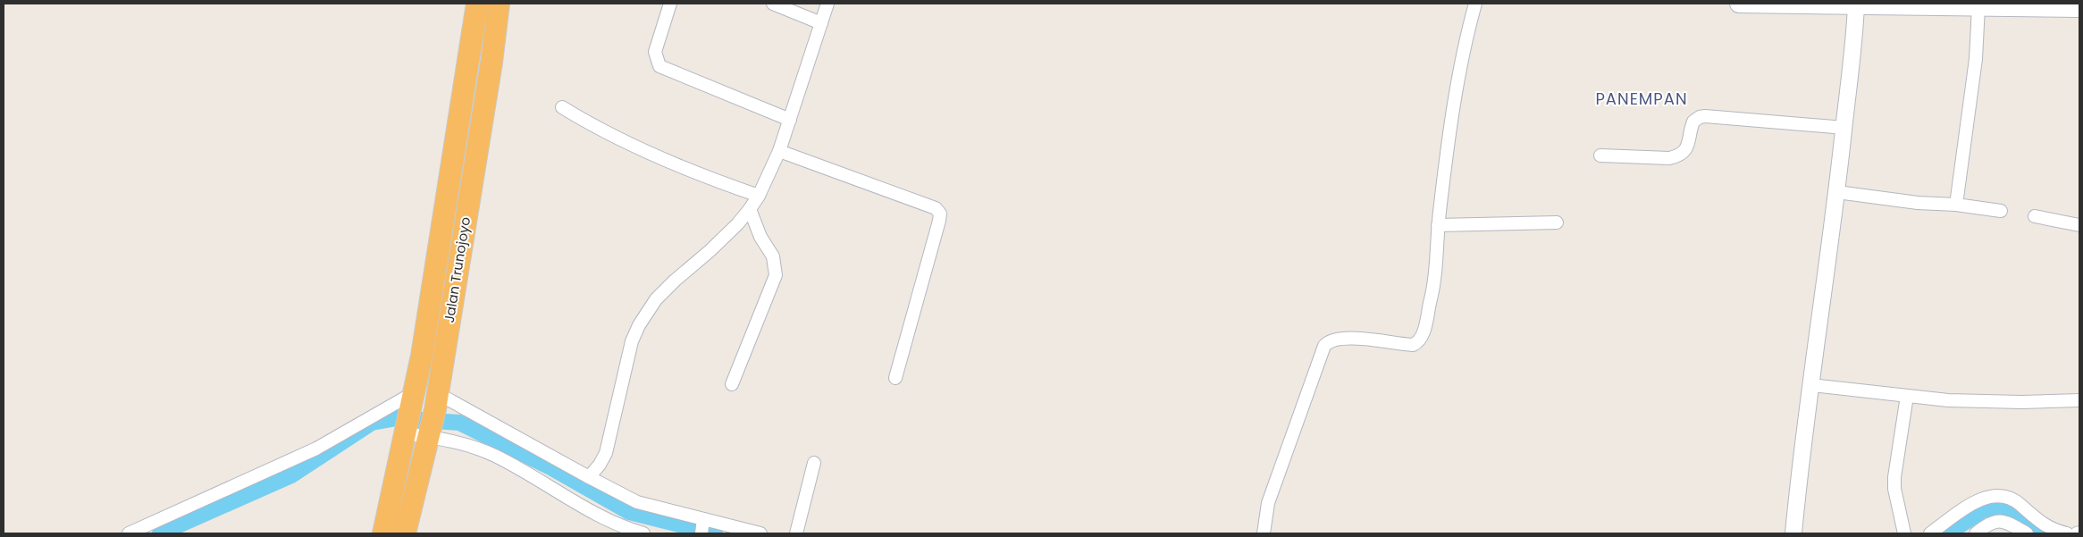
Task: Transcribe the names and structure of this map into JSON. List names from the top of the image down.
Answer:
{
  "streets": {
    "highway": ["Jalan Trunojoyo"]
  },
  "districts": ["PANEMPAN"]
}
